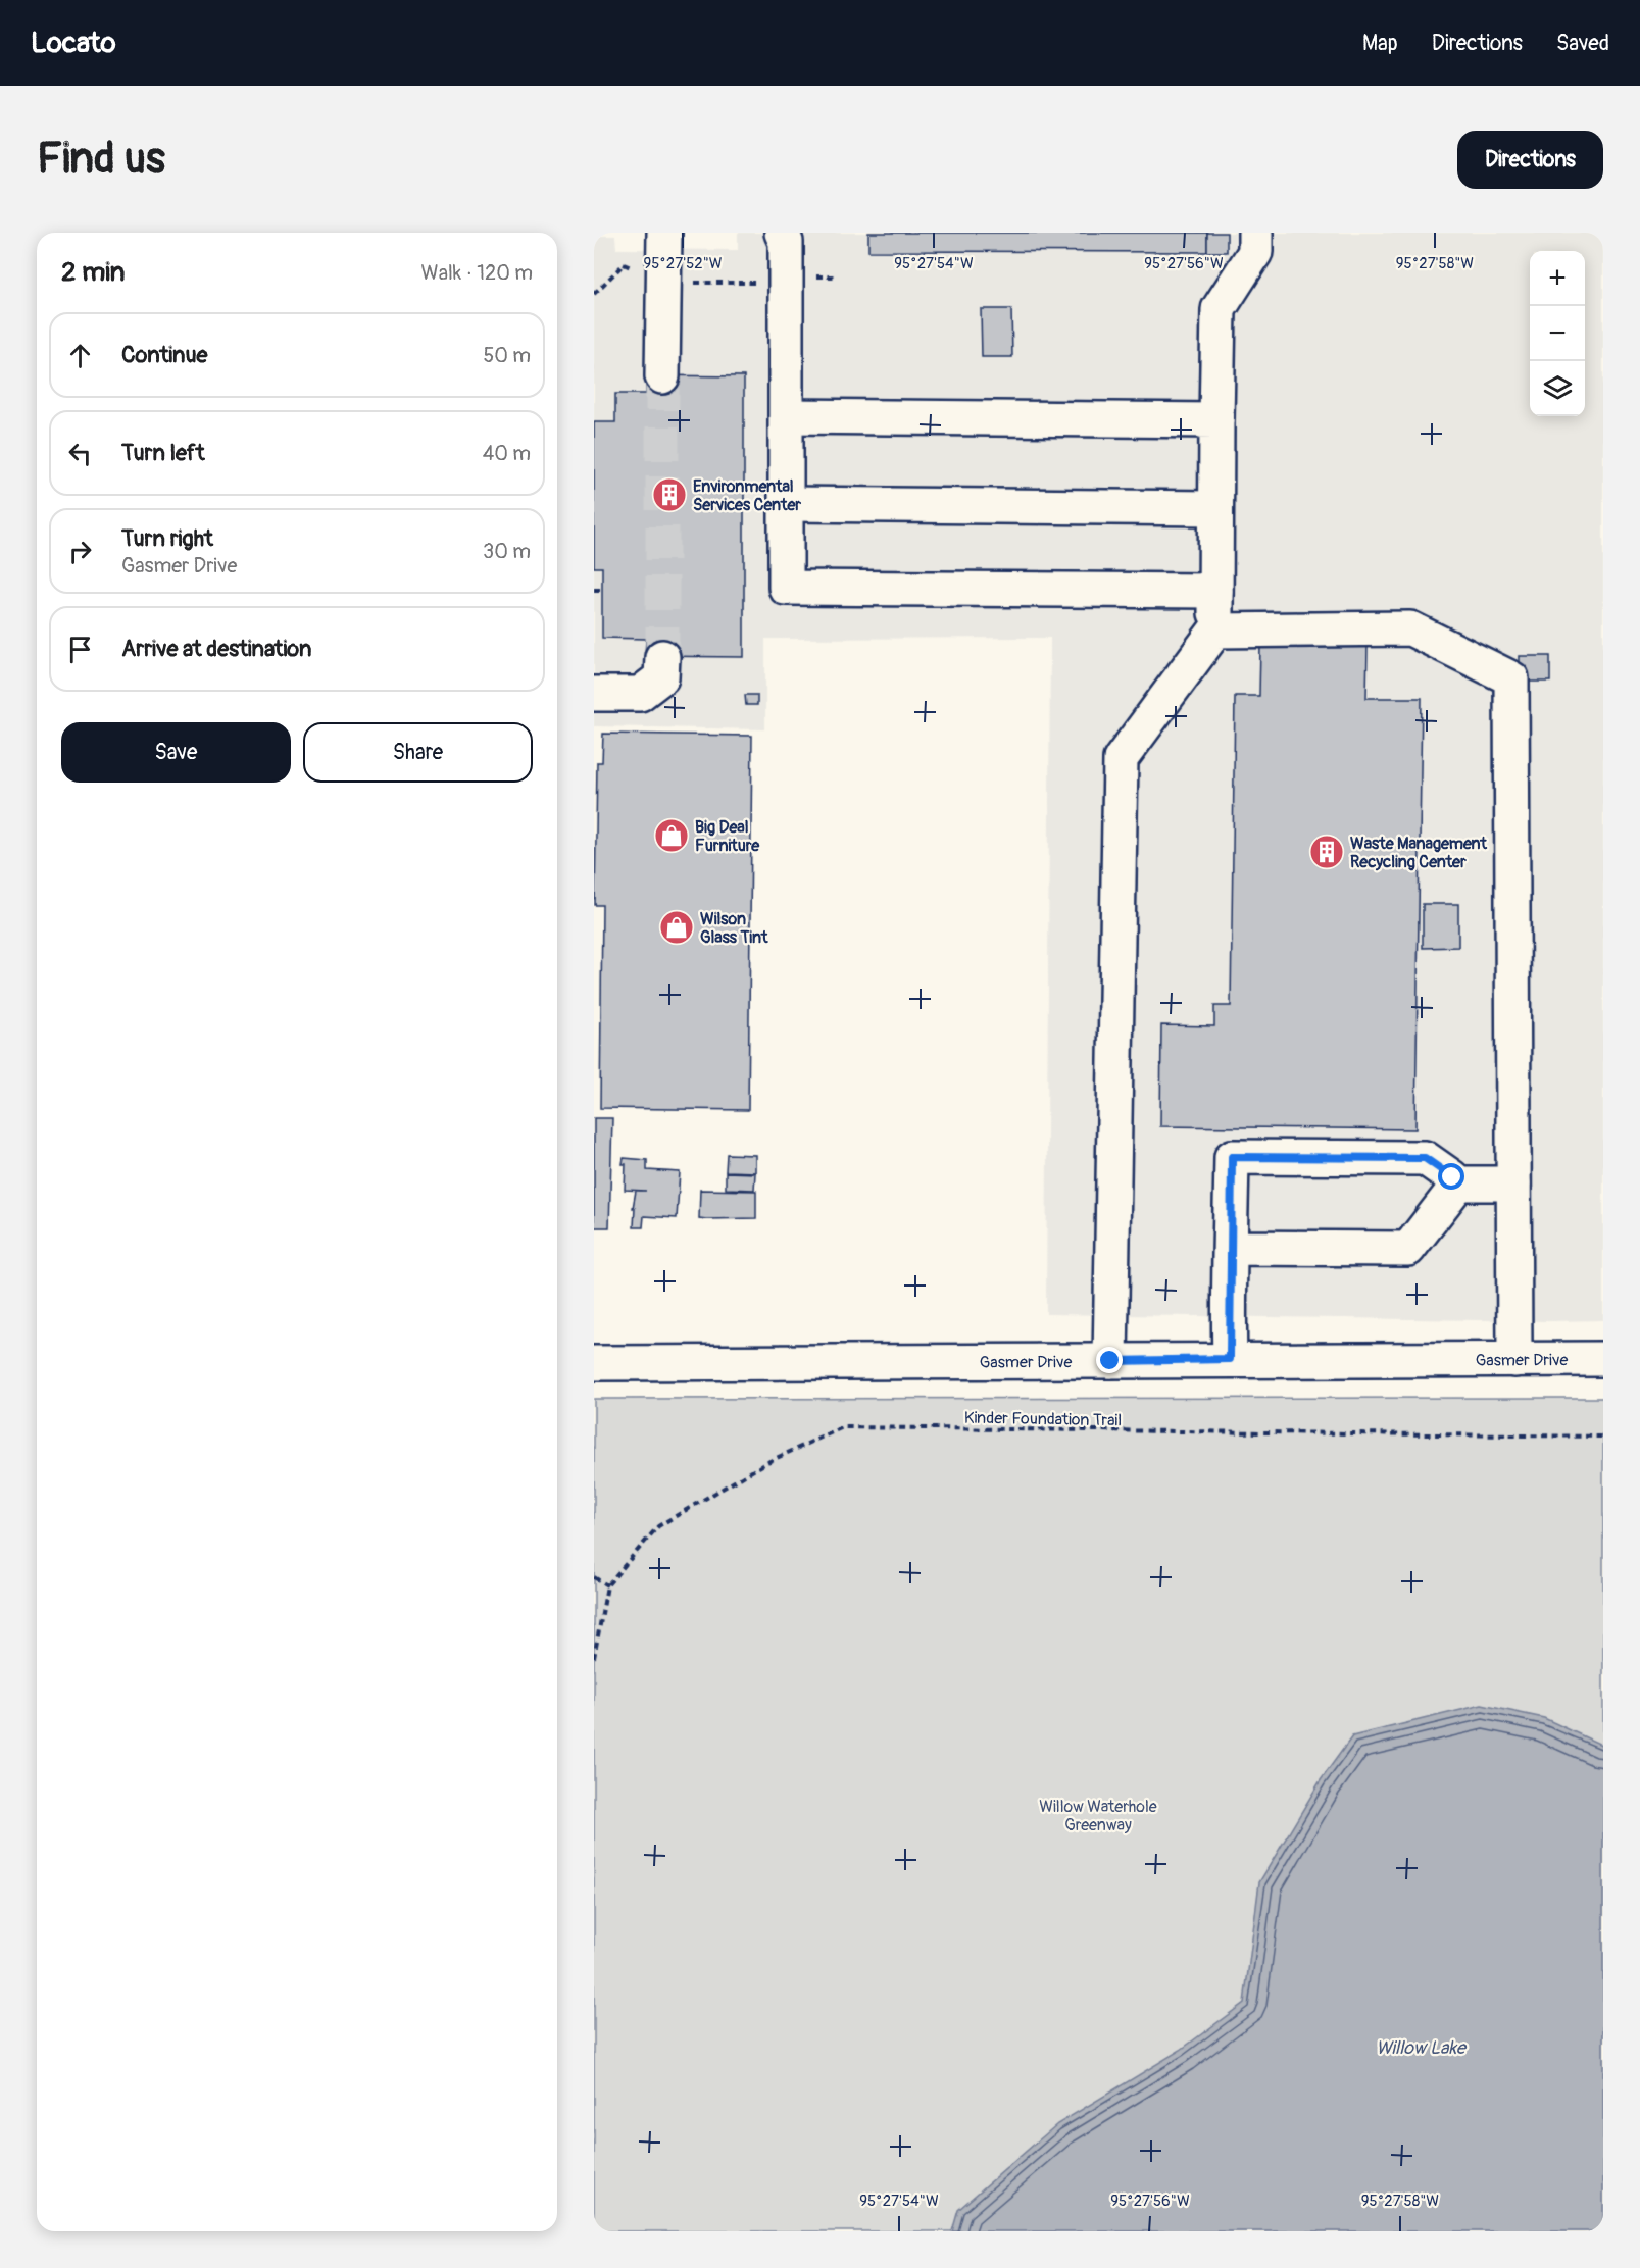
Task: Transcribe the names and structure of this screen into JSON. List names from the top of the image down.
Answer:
{
  "streets": {
    "street": ["Gasmer Drive"],
    "path": ["Kinder Foundation Trail"]
  },
  "water": ["Willow Lake"],
  "parks": ["Willow Waterhole Greenway"],
  "places": {
    "building": ["Environmental Services Center", "Waste Management Recycling Center"],
    "shop": ["Big Deal Furniture", "Wilson Glass Tint"]
  },
  "page": {
    "header": "Locato",
    "nav": ["Map", "Directions", "Saved"],
    "buttons": [
      "Directions",
      ["Save", "Share"]
    ],
    "title": "Find us",
    "heading": ["2 min", "Walk · 120 m"],
    "map_buttons": ["+", "−"],
    "list": [
      ["Continue", "50 m"],
      ["Turn left", "40 m"],
      ["Turn right", "Gasmer Drive", "30 m"],
      "Arrive at destination"
    ]
  },
  "coordinates": [
    "95°27'52\"W",
    "95°27'54\"W",
    "95°27'56\"W",
    "95°27'58\"W"
  ]
}
